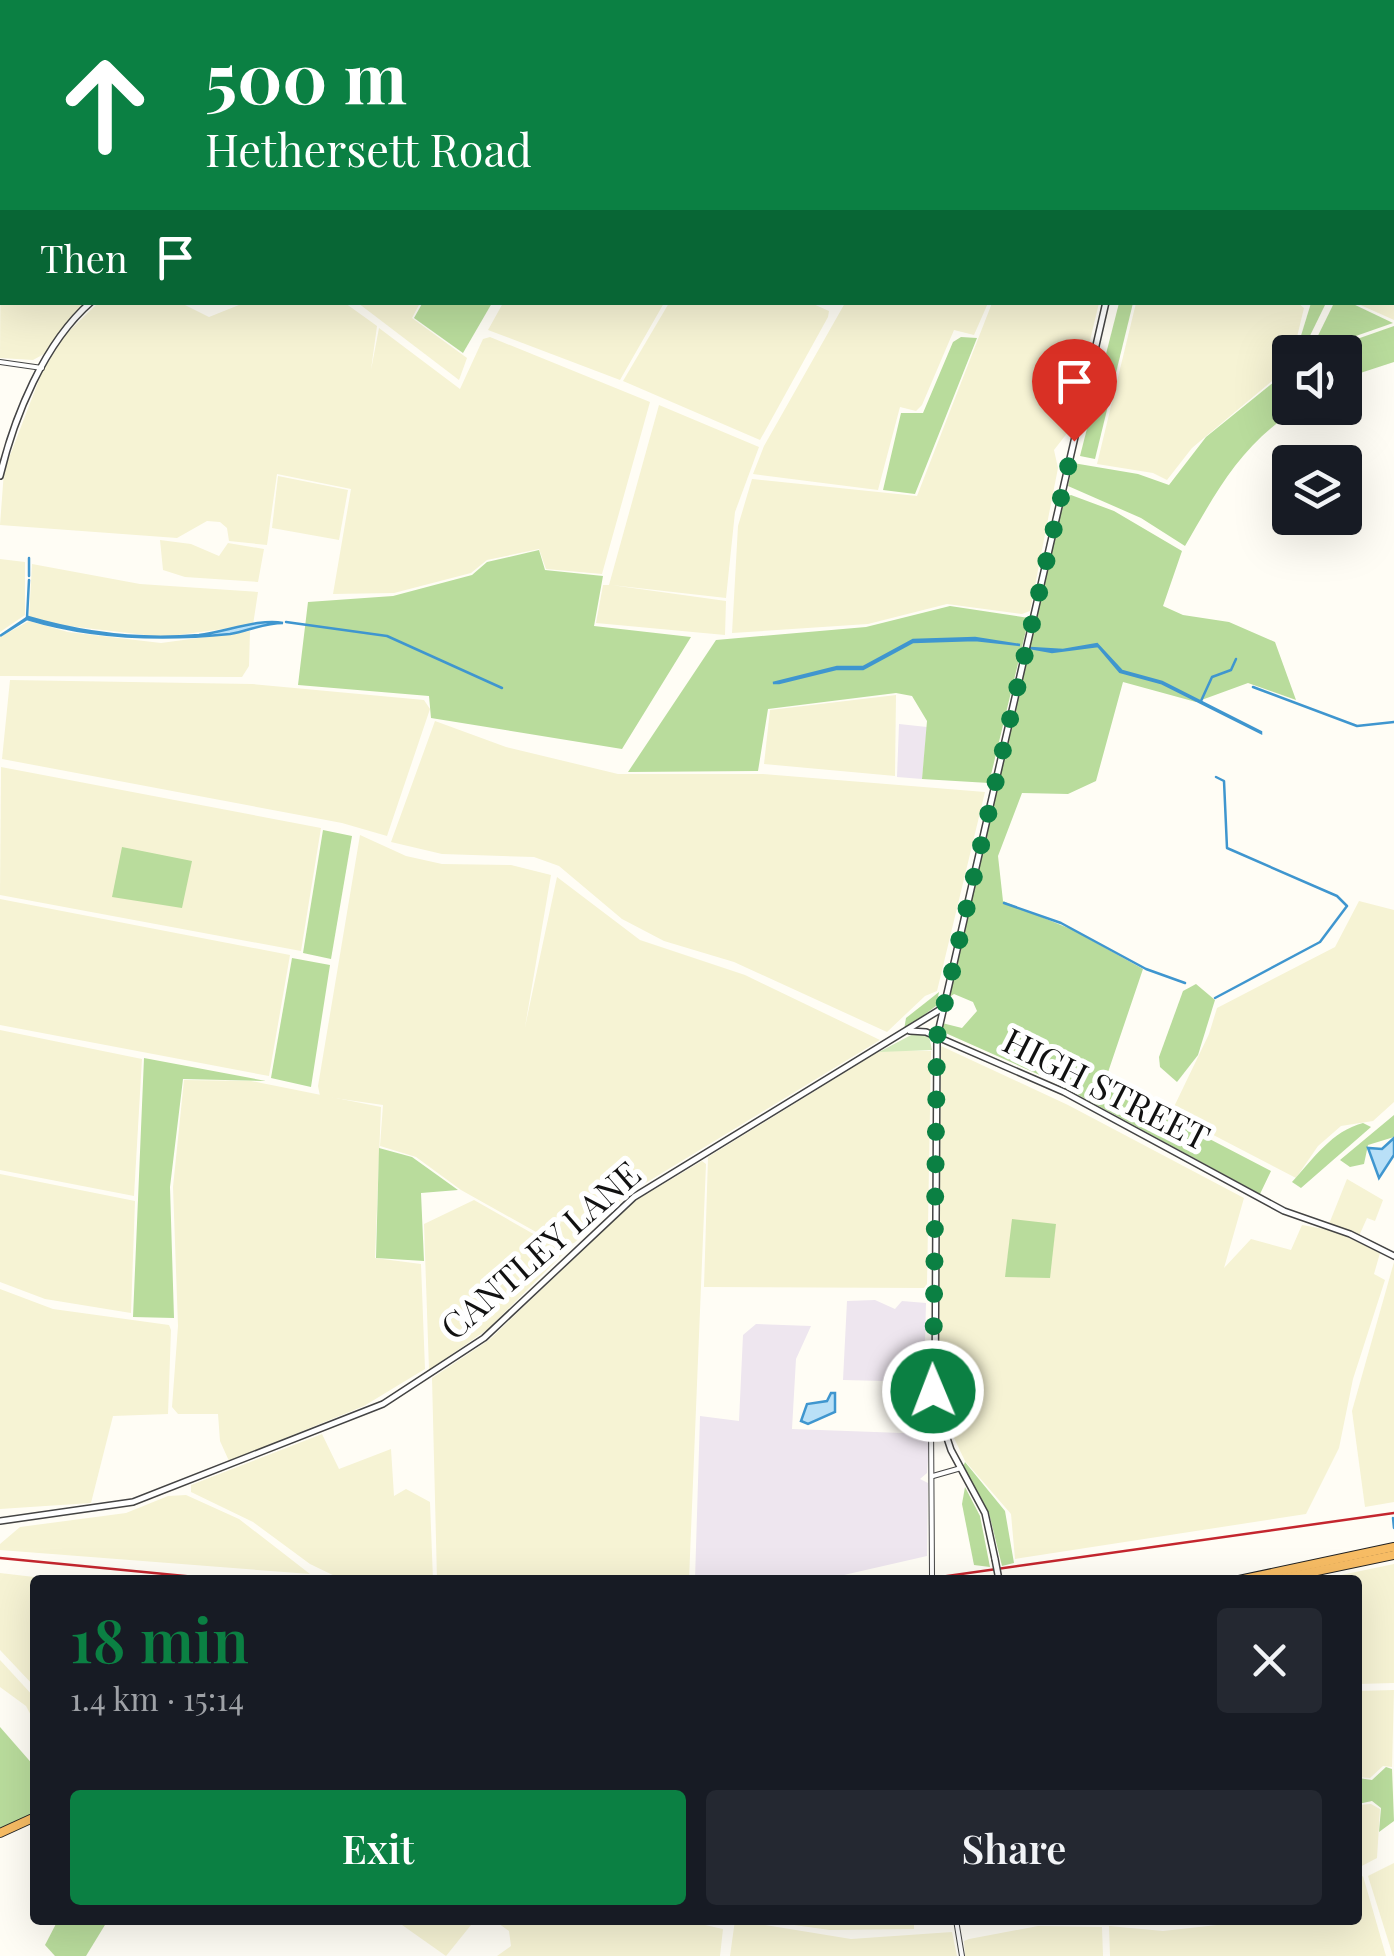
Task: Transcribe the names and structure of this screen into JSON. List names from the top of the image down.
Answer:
{
  "streets": {
    "street": ["HIGH STREET", "CANTLEY LANE"]
  },
  "page": {
    "turn": ["500 m", "Hethersett Road"],
    "then": "Then",
    "heading": ["18 min", "1.4 km · 15:14"],
    "buttons": ["Exit", "Share"]
  }
}
